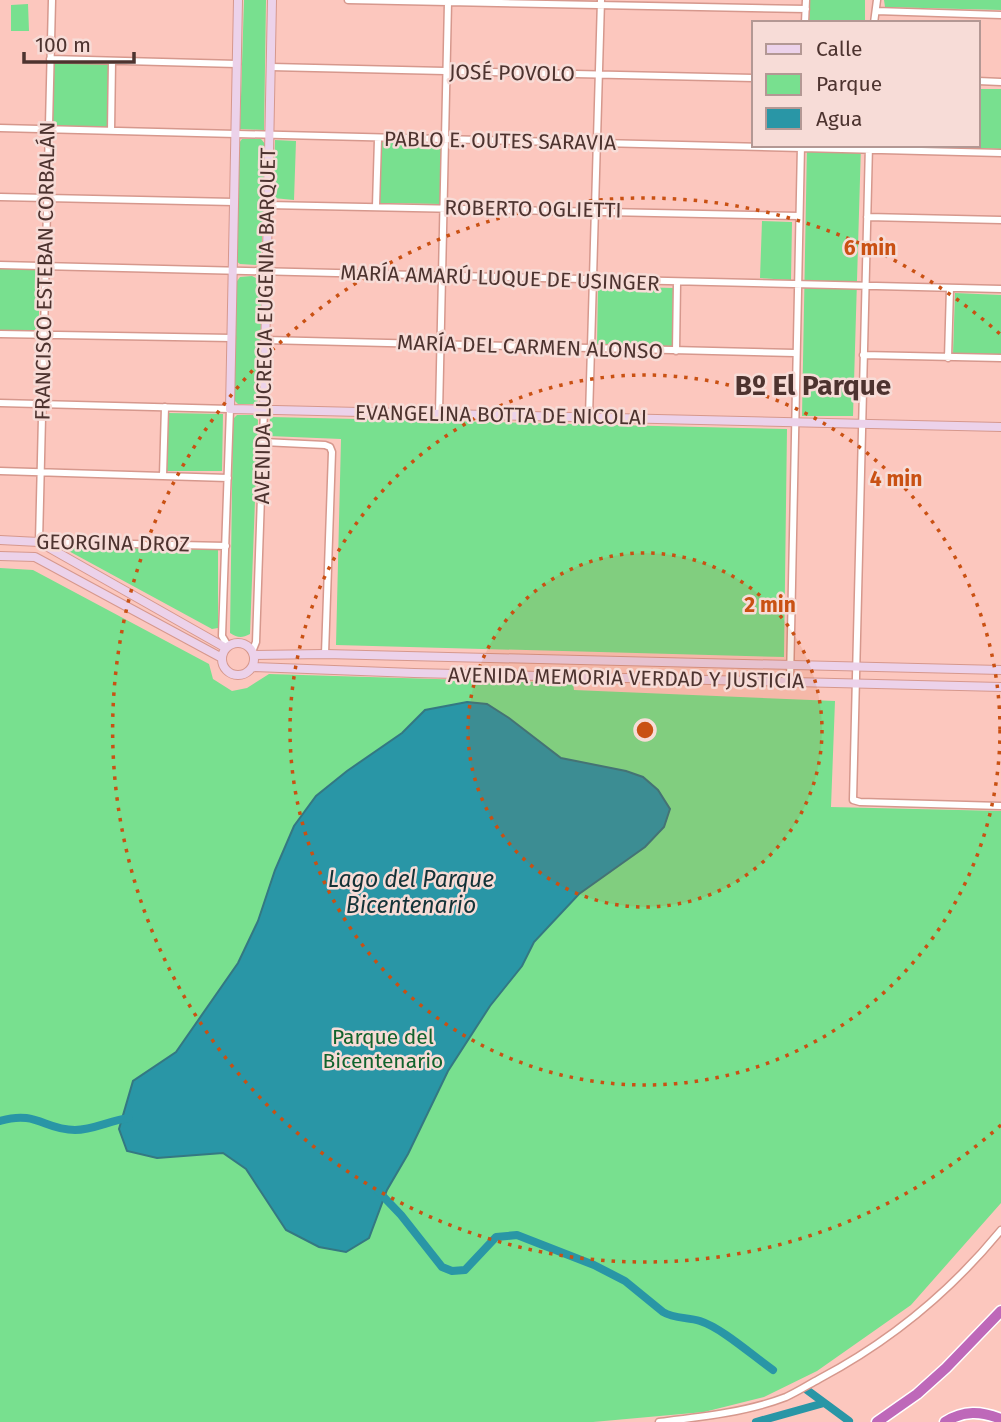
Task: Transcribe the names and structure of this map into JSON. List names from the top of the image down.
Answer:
{
  "streets": {
    "street": [
      "JOSÉ POVOLO",
      "PABLO E. OUTES SARAVIA",
      "ROBERTO OGLIETTI",
      "FRANCISCO ESTEBAN CORBALÁN",
      "MARÍA AMARÚ LUQUE DE USINGER",
      "AVENIDA LUCRECIA EUGENIA BARQUET",
      "MARÍA DEL CARMEN ALONSO",
      "EVANGELINA BOTTA DE NICOLAI",
      "GEORGINA DROZ",
      "AVENIDA MEMORIA VERDAD Y JUSTICIA"
    ]
  },
  "crossings": [
    ["JOSÉ POVOLO", "AVENIDA LUCRECIA EUGENIA BARQUET"],
    ["PABLO E. OUTES SARAVIA", "FRANCISCO ESTEBAN CORBALÁN"],
    ["PABLO E. OUTES SARAVIA", "AVENIDA LUCRECIA EUGENIA BARQUET"],
    ["ROBERTO OGLIETTI", "AVENIDA LUCRECIA EUGENIA BARQUET"],
    ["FRANCISCO ESTEBAN CORBALÁN", "MARÍA AMARÚ LUQUE DE USINGER"],
    ["FRANCISCO ESTEBAN CORBALÁN", "EVANGELINA BOTTA DE NICOLAI"],
    ["FRANCISCO ESTEBAN CORBALÁN", "GEORGINA DROZ"],
    ["FRANCISCO ESTEBAN CORBALÁN", "AVENIDA MEMORIA VERDAD Y JUSTICIA"],
    ["MARÍA AMARÚ LUQUE DE USINGER", "AVENIDA LUCRECIA EUGENIA BARQUET"],
    ["AVENIDA LUCRECIA EUGENIA BARQUET", "MARÍA DEL CARMEN ALONSO"],
    ["AVENIDA LUCRECIA EUGENIA BARQUET", "EVANGELINA BOTTA DE NICOLAI"],
    ["AVENIDA LUCRECIA EUGENIA BARQUET", "GEORGINA DROZ"],
    ["AVENIDA LUCRECIA EUGENIA BARQUET", "AVENIDA MEMORIA VERDAD Y JUSTICIA"],
    ["GEORGINA DROZ", "AVENIDA MEMORIA VERDAD Y JUSTICIA"]
  ],
  "districts": ["Bº El Parque"],
  "water": ["Lago del Parque Bicentenario"],
  "parks": ["Parque del Bicentenario"],
  "legend": ["Calle", "Parque", "Agua"],
  "scale_bar": "100 m",
  "rings": ["6 min", "4 min", "2 min"]
}
